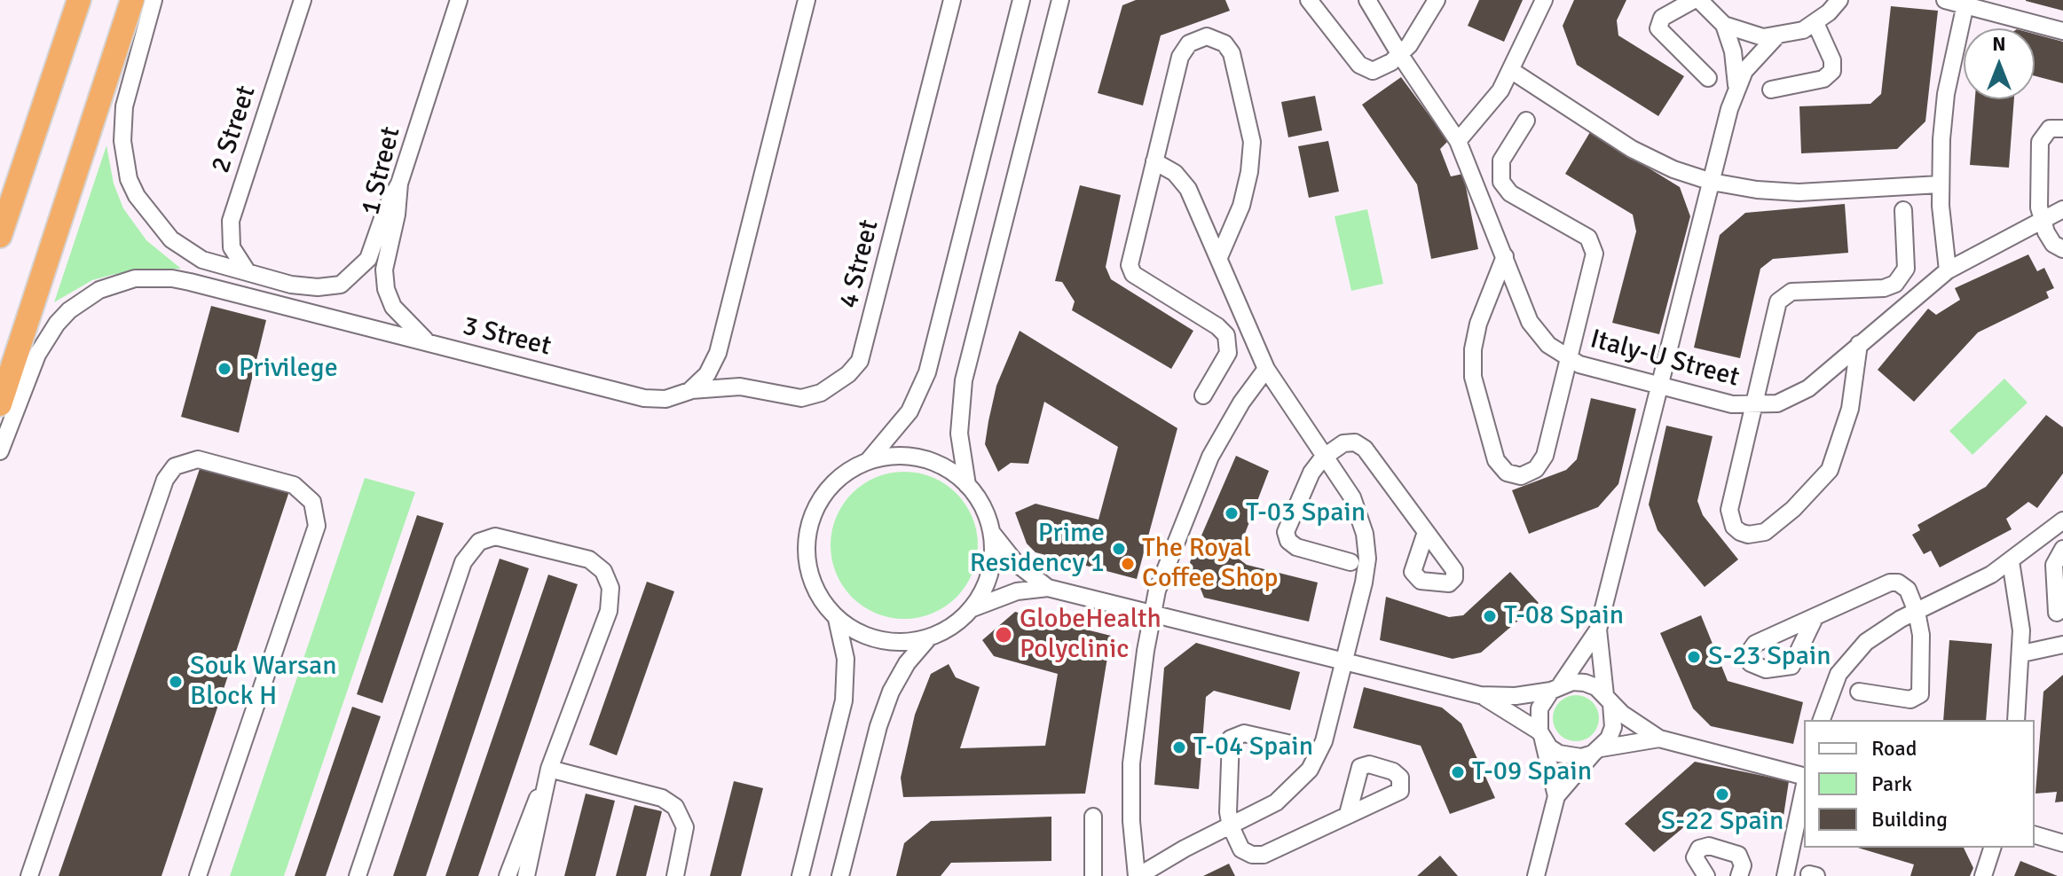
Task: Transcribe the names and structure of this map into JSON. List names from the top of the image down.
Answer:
{
  "streets": {
    "street": [
      "2 Street",
      "1 Street",
      "4 Street",
      "3 Street",
      "Italy-U Street"
    ]
  },
  "crossings": [
    ["1 Street", "3 Street"],
    ["4 Street", "3 Street"]
  ],
  "places": [
    "Privilege",
    "T-03 Spain",
    "Prime Residency 1",
    "The Royal Coffee Shop",
    "T-08 Spain",
    "GlobeHealth Polyclinic",
    "S-23 Spain",
    "Souk Warsan Block H",
    "T-04 Spain",
    "T-09 Spain",
    "S-22 Spain"
  ],
  "legend": ["Road", "Park", "Building"],
  "north": "top"
}
